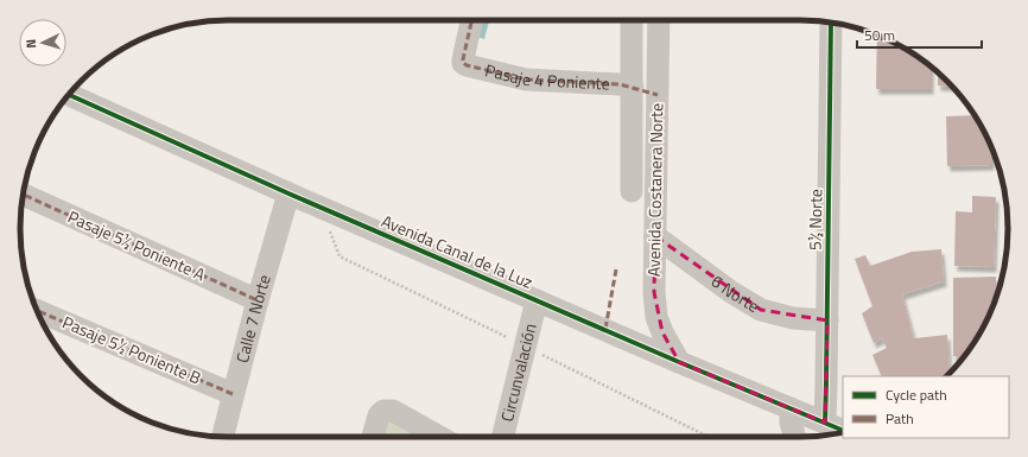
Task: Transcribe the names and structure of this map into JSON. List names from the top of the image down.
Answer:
{
  "streets": {
    "street": [
      "Pasaje 4 Poniente",
      "Avenida Costanera Norte",
      "5½ Norte",
      "Pasaje 5½ Poniente A",
      "Avenida Canal de la Luz",
      "6 Norte",
      "Calle 7 Norte",
      "Pasaje 5½ Poniente B",
      "Circunvalación"
    ]
  },
  "crossings": [
    ["Pasaje 4 Poniente", "Avenida Costanera Norte"],
    ["Avenida Costanera Norte", "Avenida Canal de la Luz"],
    ["Avenida Costanera Norte", "6 Norte"],
    ["5½ Norte", "Avenida Canal de la Luz"],
    ["5½ Norte", "6 Norte"],
    ["Pasaje 5½ Poniente A", "Calle 7 Norte"],
    ["Avenida Canal de la Luz", "Calle 7 Norte"],
    ["Avenida Canal de la Luz", "Circunvalación"],
    ["Calle 7 Norte", "Pasaje 5½ Poniente B"]
  ],
  "legend": ["Cycle path", "Path"],
  "scale_bar": "50 m",
  "north": "left"
}
